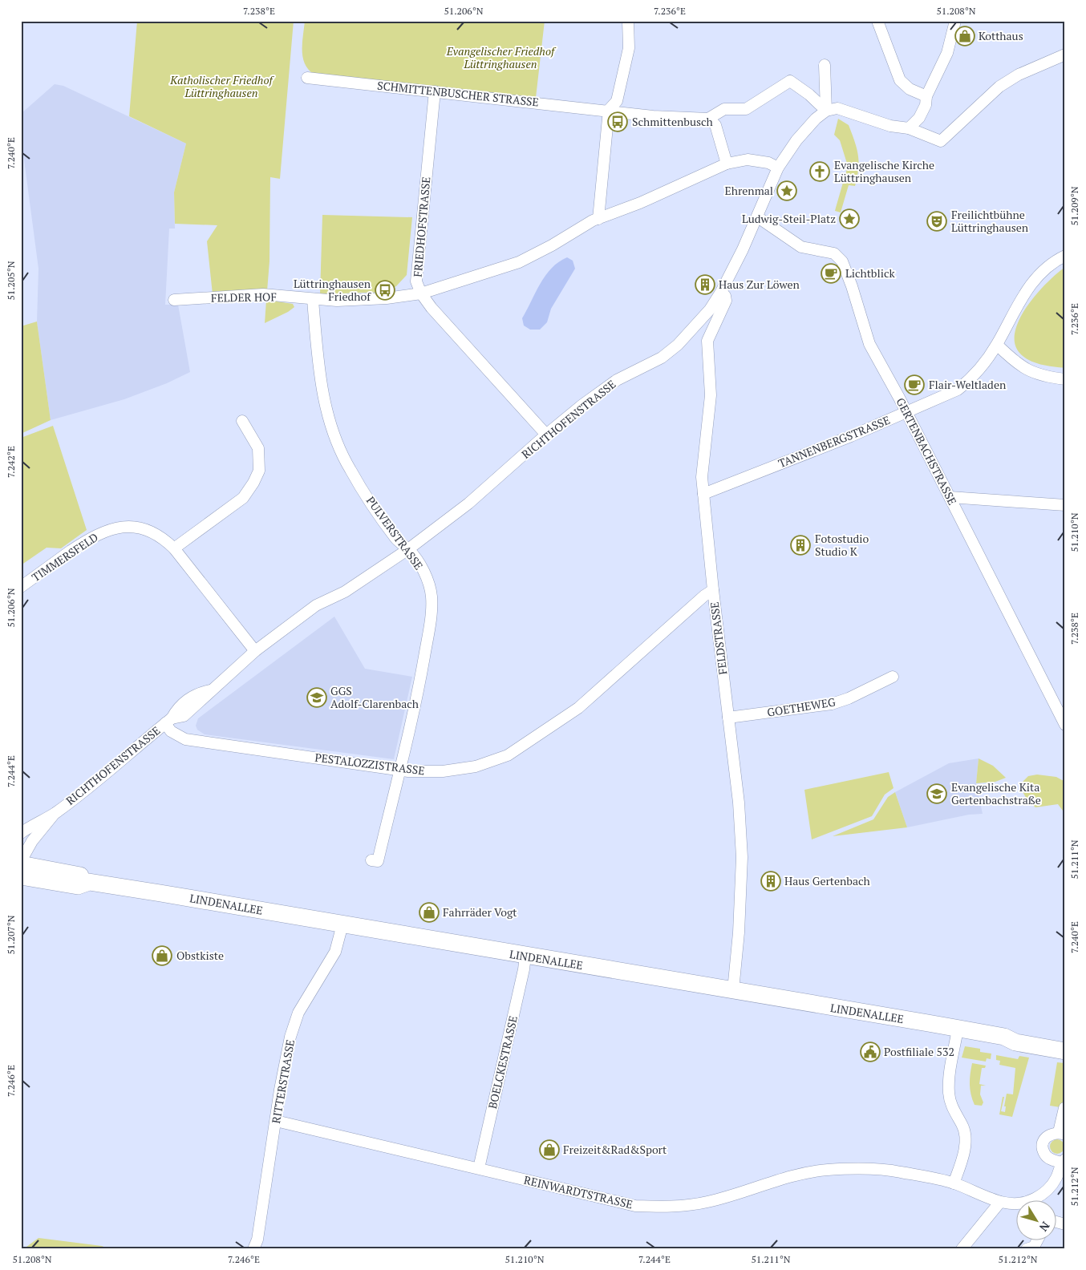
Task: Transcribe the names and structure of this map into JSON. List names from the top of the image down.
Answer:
{
  "streets": {
    "main road": ["LINDENALLEE"],
    "street": [
      "SCHMITTENBUSCHER STRASSE",
      "FRIEDHOFSTRASSE",
      "FELDER HOF",
      "RICHTHOFENSTRASSE",
      "TANNENBERGSTRASSE",
      "GERTENBACHSTRASSE",
      "PULVERSTRASSE",
      "TIMMERSFELD",
      "FELDSTRASSE",
      "GOETHEWEG",
      "PESTALOZZISTRASSE",
      "BOELCKESTRASSE",
      "RITTERSTRASSE",
      "REINWARDTSTRASSE"
    ]
  },
  "crossings": [
    ["SCHMITTENBUSCHER STRASSE", "FRIEDHOFSTRASSE"],
    ["FRIEDHOFSTRASSE", "FELDER HOF"],
    ["FRIEDHOFSTRASSE", "RICHTHOFENSTRASSE"],
    ["FELDER HOF", "RICHTHOFENSTRASSE"],
    ["FELDER HOF", "PULVERSTRASSE"],
    ["RICHTHOFENSTRASSE", "GERTENBACHSTRASSE"],
    ["RICHTHOFENSTRASSE", "PULVERSTRASSE"],
    ["RICHTHOFENSTRASSE", "TIMMERSFELD"],
    ["RICHTHOFENSTRASSE", "FELDSTRASSE"],
    ["RICHTHOFENSTRASSE", "PESTALOZZISTRASSE"],
    ["TANNENBERGSTRASSE", "GERTENBACHSTRASSE"],
    ["TANNENBERGSTRASSE", "FELDSTRASSE"],
    ["PULVERSTRASSE", "PESTALOZZISTRASSE"],
    ["FELDSTRASSE", "GOETHEWEG"],
    ["FELDSTRASSE", "PESTALOZZISTRASSE"],
    ["FELDSTRASSE", "LINDENALLEE"],
    ["LINDENALLEE", "BOELCKESTRASSE"],
    ["LINDENALLEE", "RITTERSTRASSE"],
    ["BOELCKESTRASSE", "REINWARDTSTRASSE"],
    ["RITTERSTRASSE", "REINWARDTSTRASSE"]
  ],
  "parks": ["Evangelischer Friedhof Lüttringhausen", "Katholischer Friedhof Lüttringhausen"],
  "places": {
    "shop": [
      "Kotthaus",
      "Fahrräder Vogt",
      "Obstkiste",
      "Freizeit&Rad&Sport"
    ],
    "bus stop": ["Schmittenbusch", "Lüttringhausen Friedhof"],
    "church": ["Evangelische Kirche Lüttringhausen"],
    "place": ["Ehrenmal", "Ludwig-Steil-Platz"],
    "theatre": ["Freilichtbühne Lüttringhausen"],
    "cafe": ["Lichtblick", "Flair-Weltladen"],
    "building": ["Haus Zur Löwen", "Fotostudio Studio K", "Haus Gertenbach"],
    "school or university": ["GGS Adolf-Clarenbach", "Evangelische Kita Gertenbachstraße"],
    "public building": ["Postfiliale 532"]
  },
  "north": "bottom right",
  "coordinates": [
    "7.238°E",
    "51.206°N",
    "7.236°E",
    "51.208°N",
    "7.240°E",
    "51.209°N",
    "51.205°N",
    "7.242°E",
    "51.210°N",
    "7.244°E",
    "51.211°N",
    "51.207°N",
    "7.246°E",
    "51.212°N"
  ]
}
